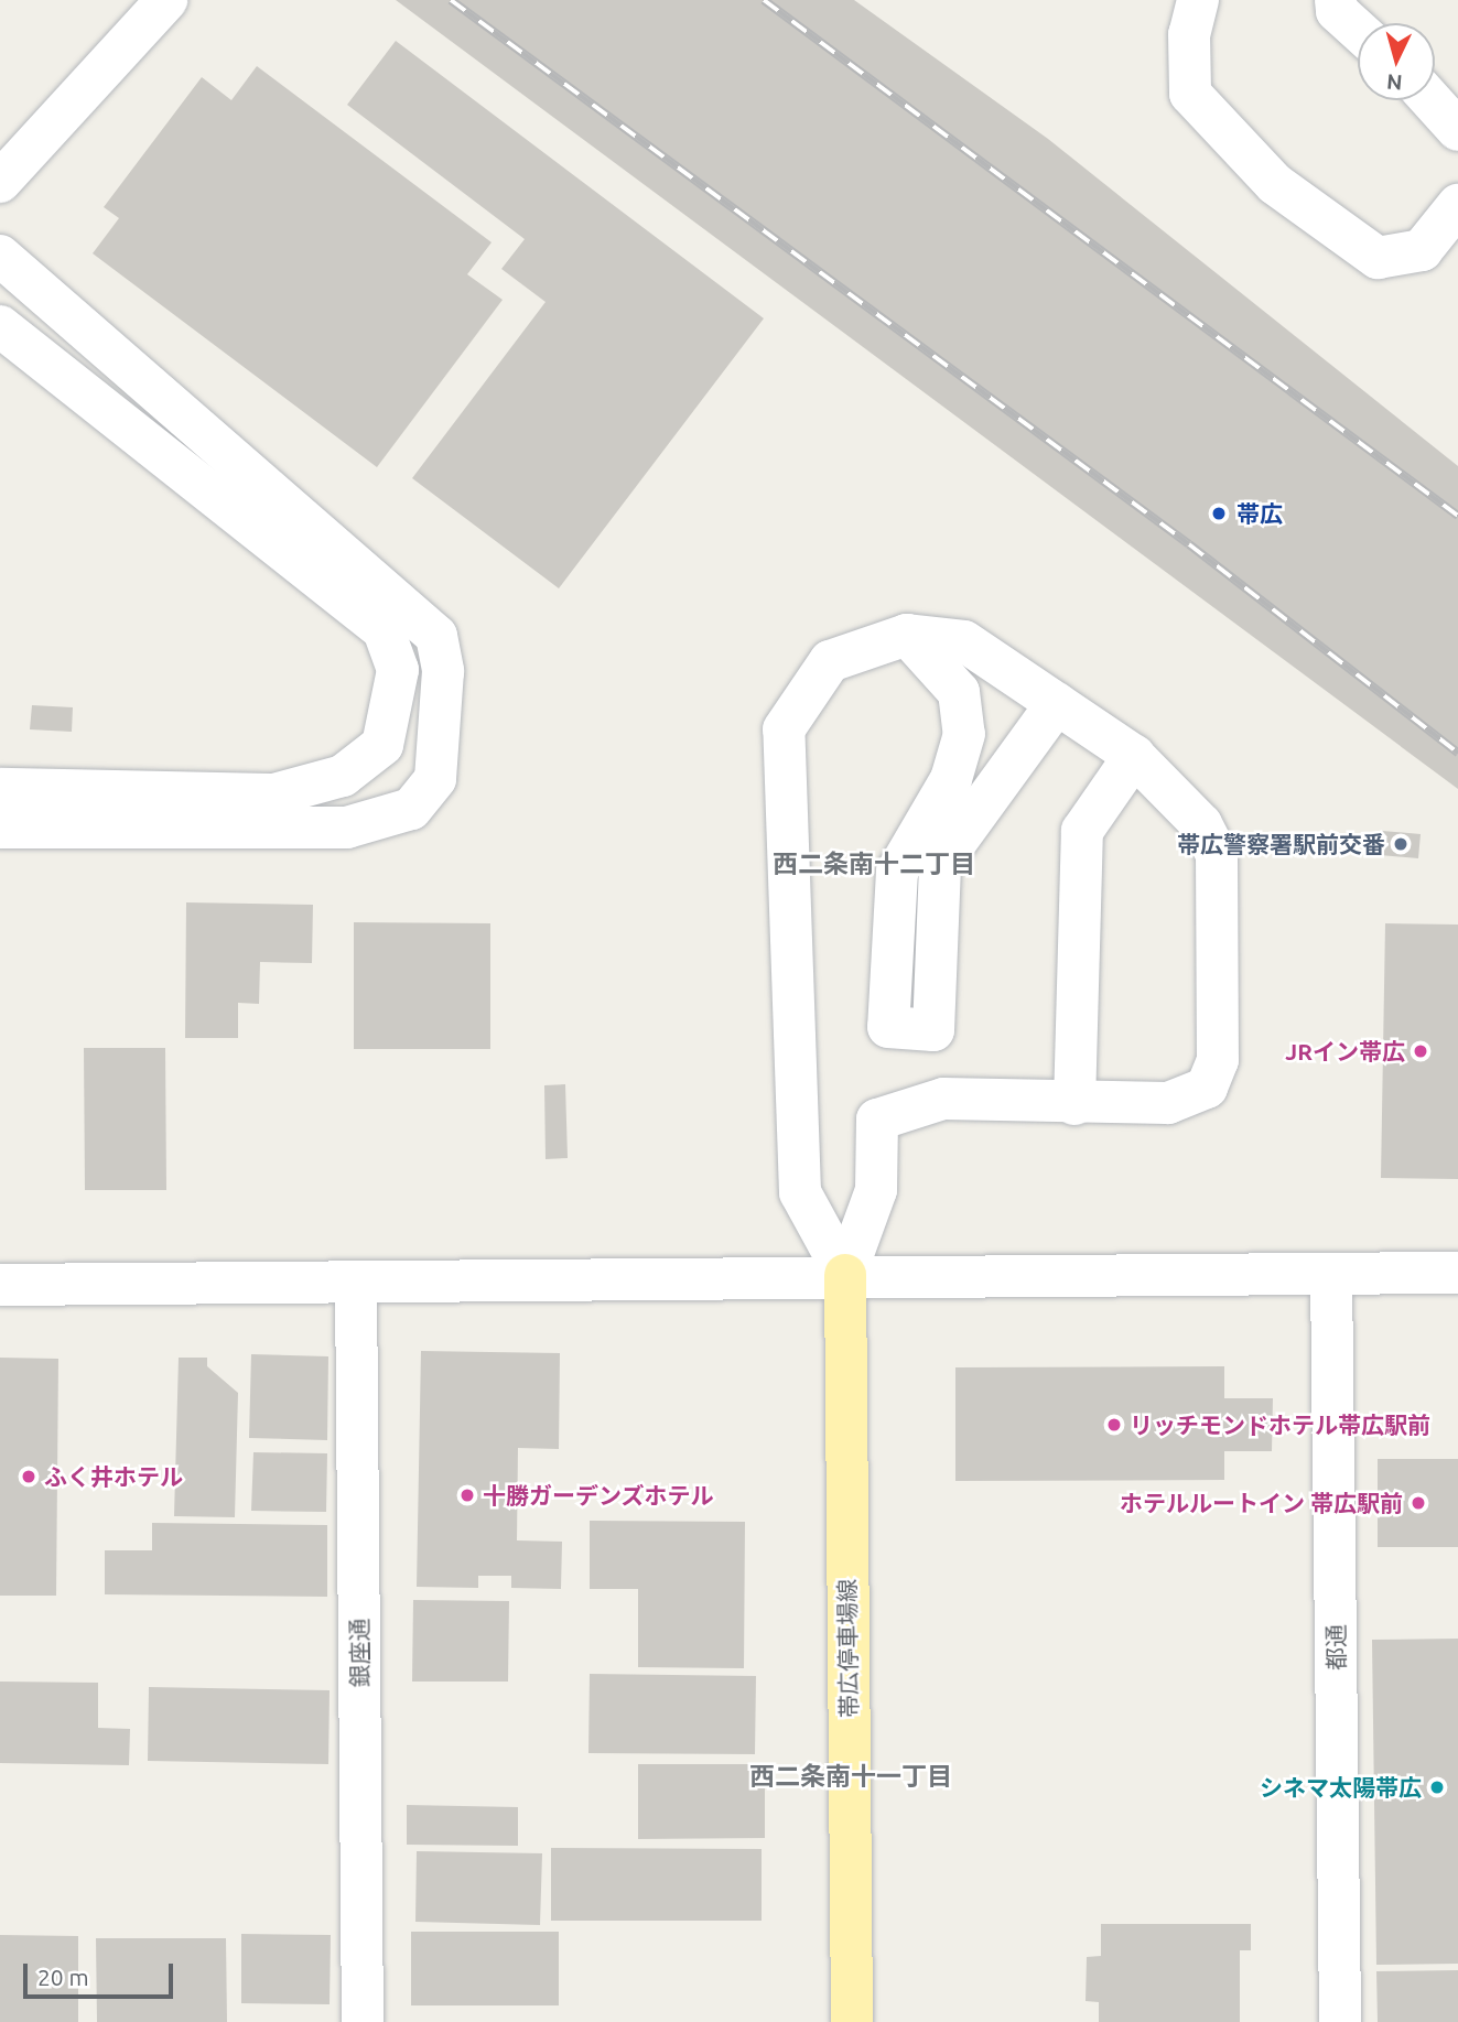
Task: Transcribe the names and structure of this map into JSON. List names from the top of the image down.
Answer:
{
  "streets": {
    "main road": ["帯広停車場線"],
    "street": ["都通", "銀座通"]
  },
  "districts": ["西二条南十二丁目", "西二条南十一丁目"],
  "places": [
    "帯広",
    "帯広警察署駅前交番",
    "JRイン帯広",
    "リッチモンドホテル帯広駅前",
    "ふく井ホテル",
    "十勝ガーデンズホテル",
    "ホテルルートイン 帯広駅前",
    "シネマ太陽帯広"
  ],
  "scale_bar": "20 m",
  "north": "bottom"
}
